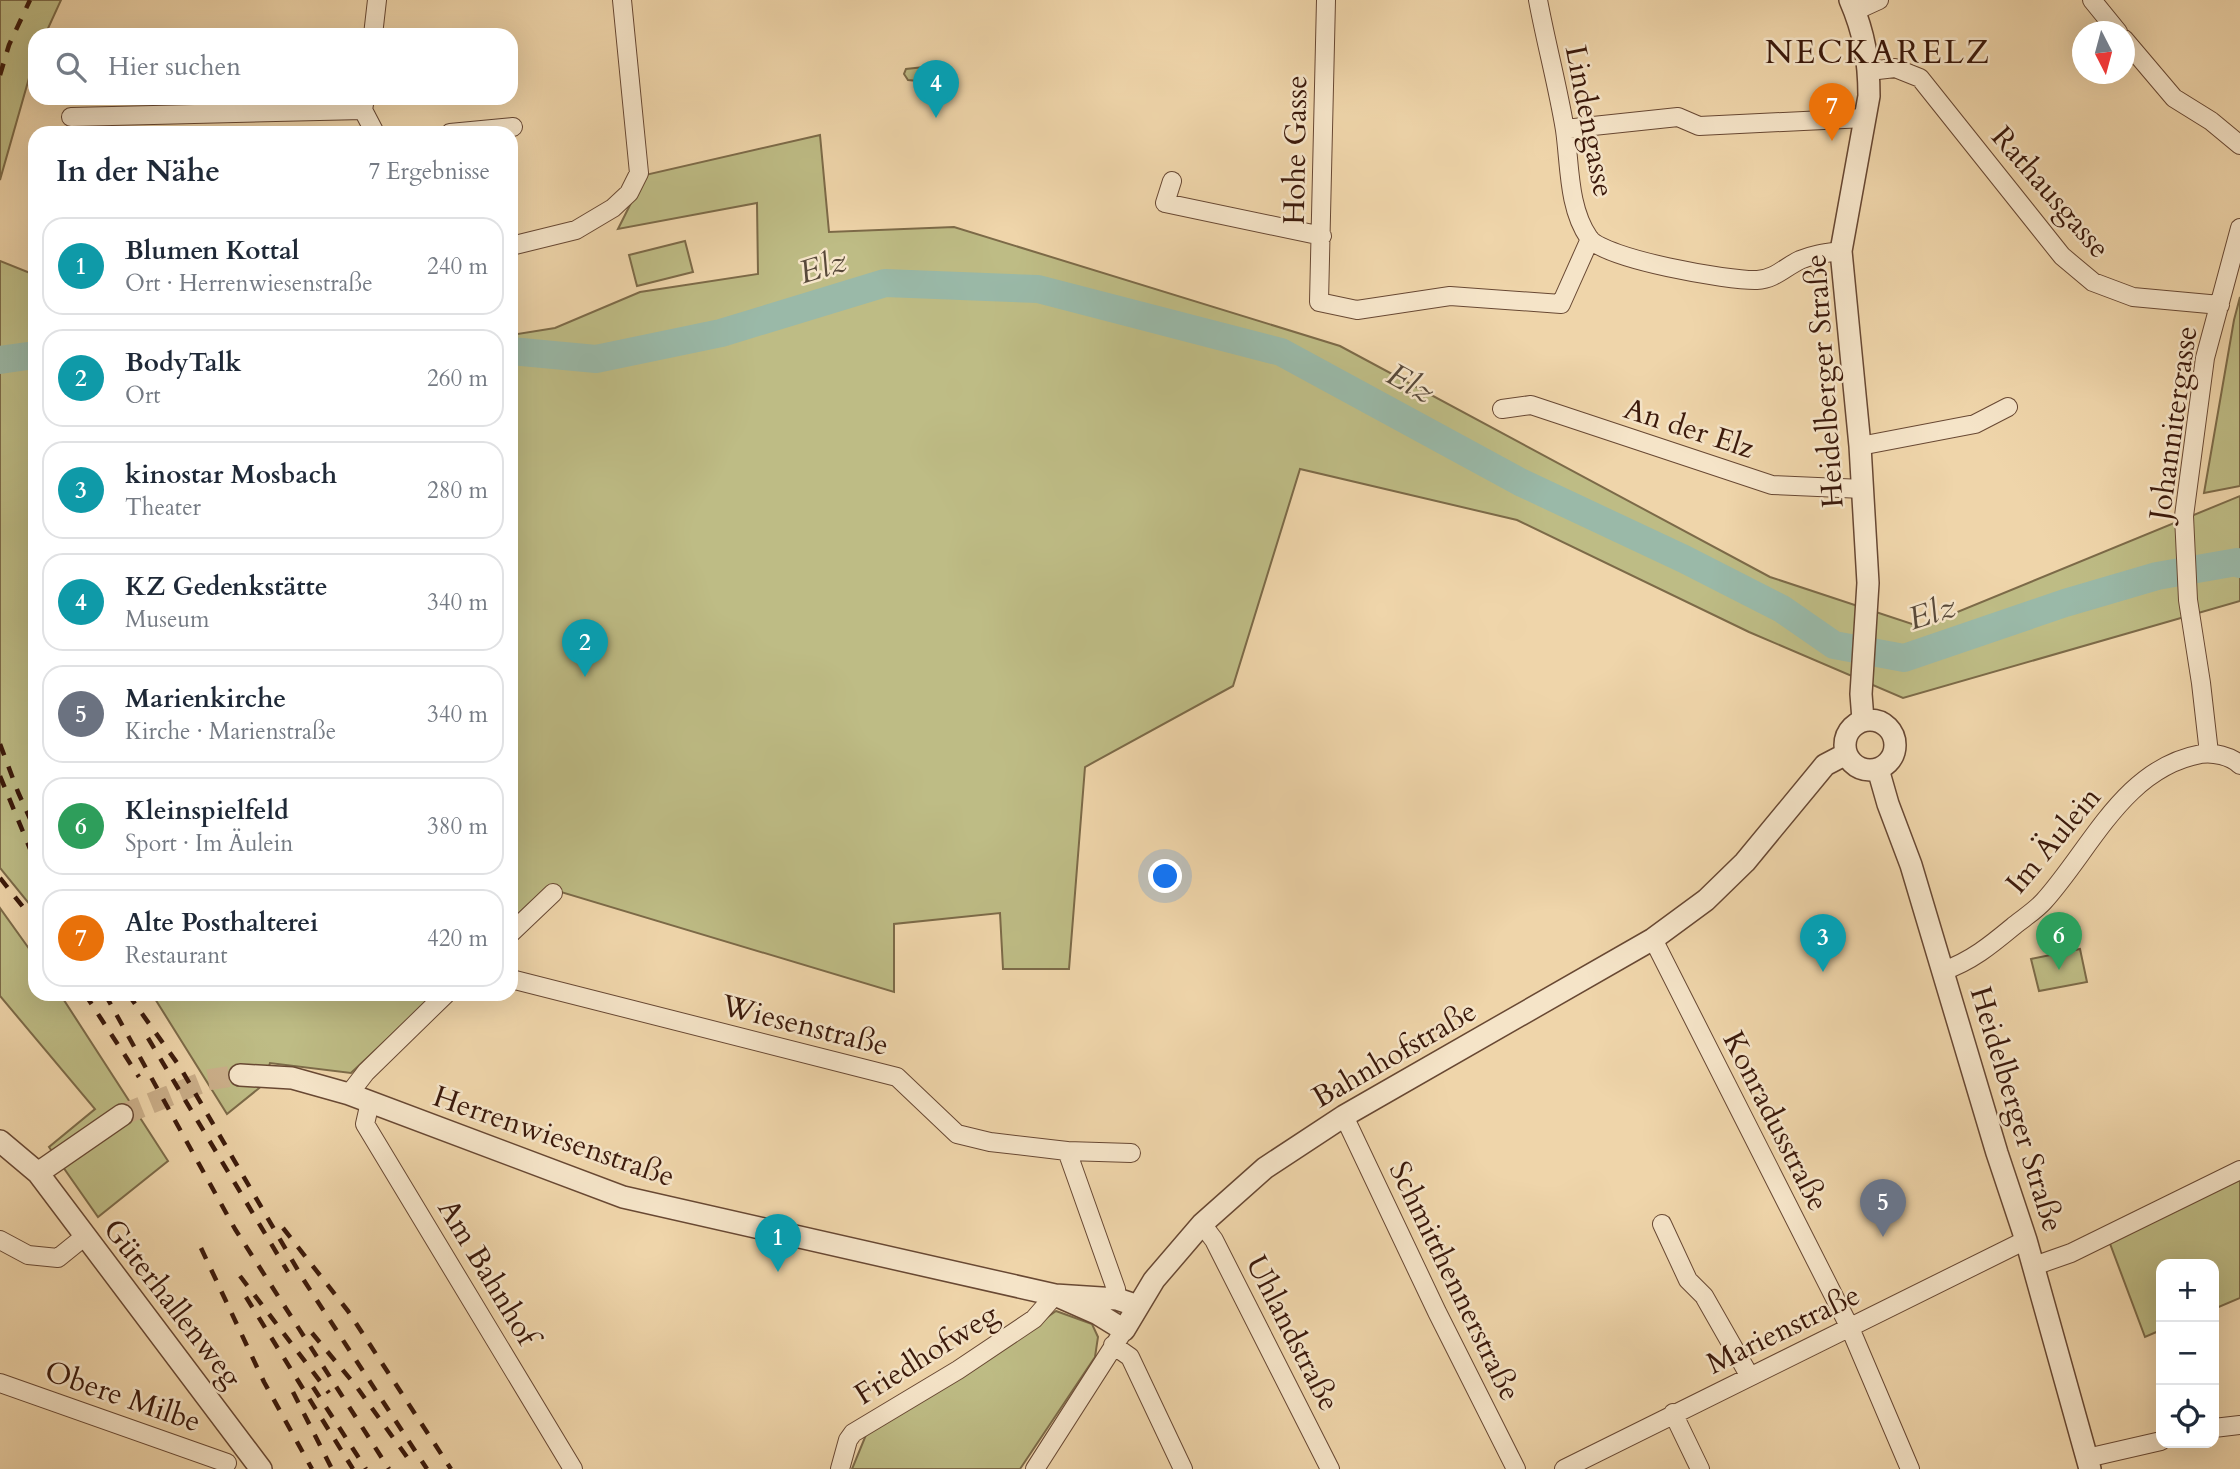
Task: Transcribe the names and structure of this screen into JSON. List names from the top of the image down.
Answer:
{
  "streets": {
    "street": [
      "Lindengasse",
      "Hohe Gasse",
      "Rathausgasse",
      "Heidelberger Straße",
      "Johannitergasse",
      "An der Elz",
      "Im Äulein",
      "Wiesenstraße",
      "Bahnhofstraße",
      "Konradusstraße",
      "Herrenwiesenstraße",
      "Am Bahnhof",
      "Schmitthennerstraße",
      "Güterhallenweg",
      "Marienstraße",
      "Uhlandstraße",
      "Friedhofweg",
      "Obere Milbe"
    ]
  },
  "crossings": [
    ["Lindengasse", "Hohe Gasse"],
    ["Lindengasse", "Heidelberger Straße"],
    ["Rathausgasse", "Heidelberger Straße"],
    ["Rathausgasse", "Johannitergasse"],
    ["Heidelberger Straße", "An der Elz"],
    ["Heidelberger Straße", "Im Äulein"],
    ["Heidelberger Straße", "Bahnhofstraße"],
    ["Heidelberger Straße", "Marienstraße"],
    ["Johannitergasse", "Im Äulein"],
    ["Bahnhofstraße", "Konradusstraße"],
    ["Bahnhofstraße", "Herrenwiesenstraße"],
    ["Bahnhofstraße", "Schmitthennerstraße"],
    ["Bahnhofstraße", "Uhlandstraße"],
    ["Konradusstraße", "Marienstraße"],
    ["Herrenwiesenstraße", "Am Bahnhof"],
    ["Herrenwiesenstraße", "Friedhofweg"]
  ],
  "districts": ["NECKARELZ"],
  "water": ["Elz"],
  "north": "bottom",
  "page": {
    "search": "Hier suchen",
    "pins": [
      "4",
      "7",
      "2",
      "6",
      "3",
      "5",
      "1"
    ],
    "heading": ["In der Nähe", "7 Ergebnisse"],
    "list": [
      {
        "mark": "1",
        "name": "Blumen Kottal",
        "note": "Ort · Herrenwiesenstraße",
        "value": "240 m"
      },
      {
        "mark": "2",
        "name": "BodyTalk",
        "note": "Ort",
        "value": "260 m"
      },
      {
        "mark": "3",
        "name": "kinostar Mosbach",
        "note": "Theater",
        "value": "280 m"
      },
      {
        "mark": "4",
        "name": "KZ Gedenkstätte",
        "note": "Museum",
        "value": "340 m"
      },
      {
        "mark": "5",
        "name": "Marienkirche",
        "note": "Kirche · Marienstraße",
        "value": "340 m"
      },
      {
        "mark": "6",
        "name": "Kleinspielfeld",
        "note": "Sport · Im Äulein",
        "value": "380 m"
      },
      {
        "mark": "7",
        "name": "Alte Posthalterei",
        "note": "Restaurant",
        "value": "420 m"
      }
    ],
    "map_buttons": ["+", "−"]
  }
}
